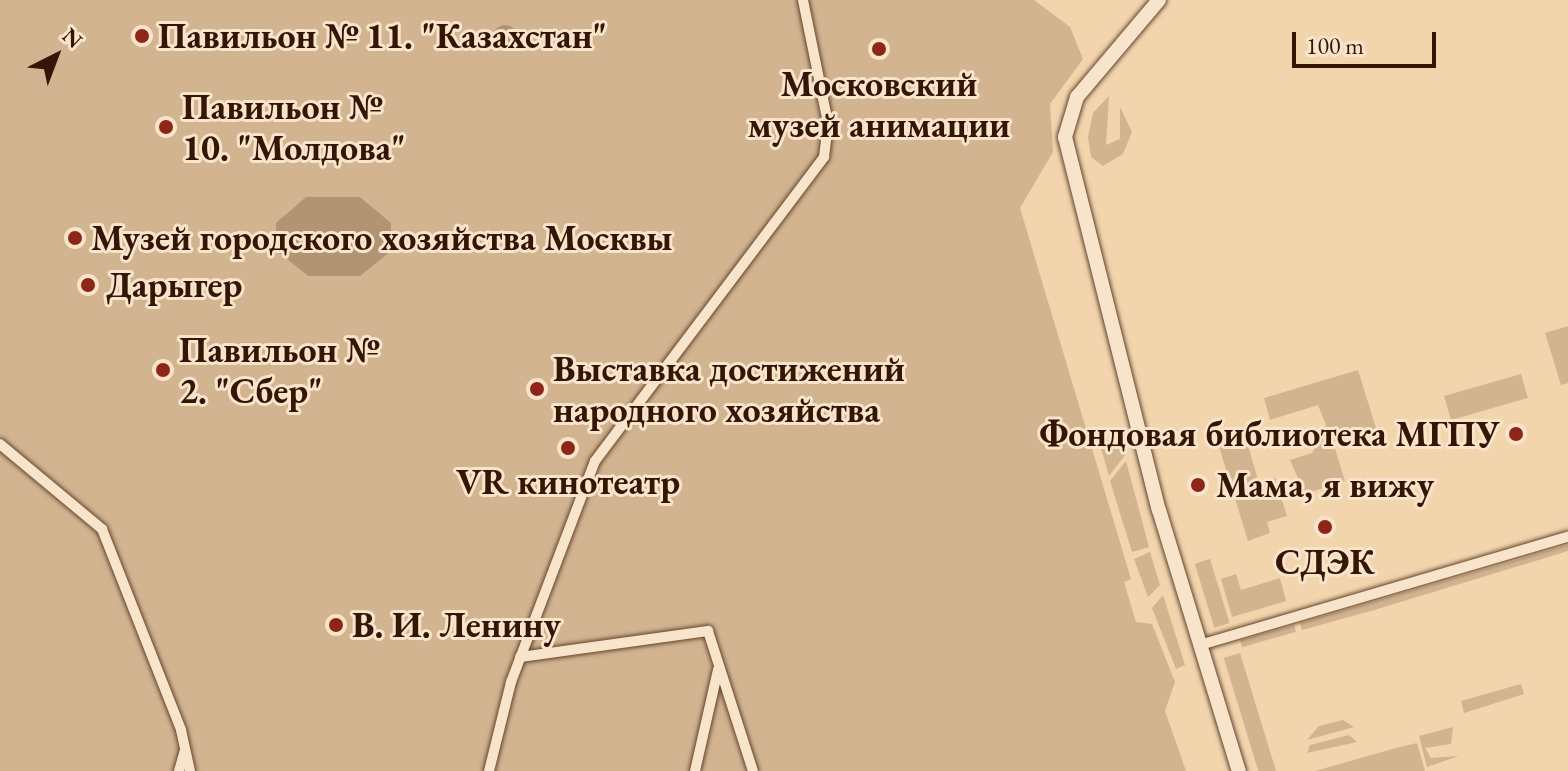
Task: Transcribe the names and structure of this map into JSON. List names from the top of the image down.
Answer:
{
  "places": [
    "Павильон № 11. \"Казахстан\"",
    "Московский музей анимации",
    "Павильон № 10. \"Молдова\"",
    "Музей городского хозяйства Москвы",
    "Дарыгер",
    "Павильон № 2. \"Сбер\"",
    "Выставка достижений народного хозяйства",
    "Фондовая библиотека МГПУ",
    "VR кинотеатр",
    "Мама, я вижу",
    "СДЭК",
    "В. И. Ленину"
  ],
  "scale_bar": "100 m",
  "north": "top right"
}
